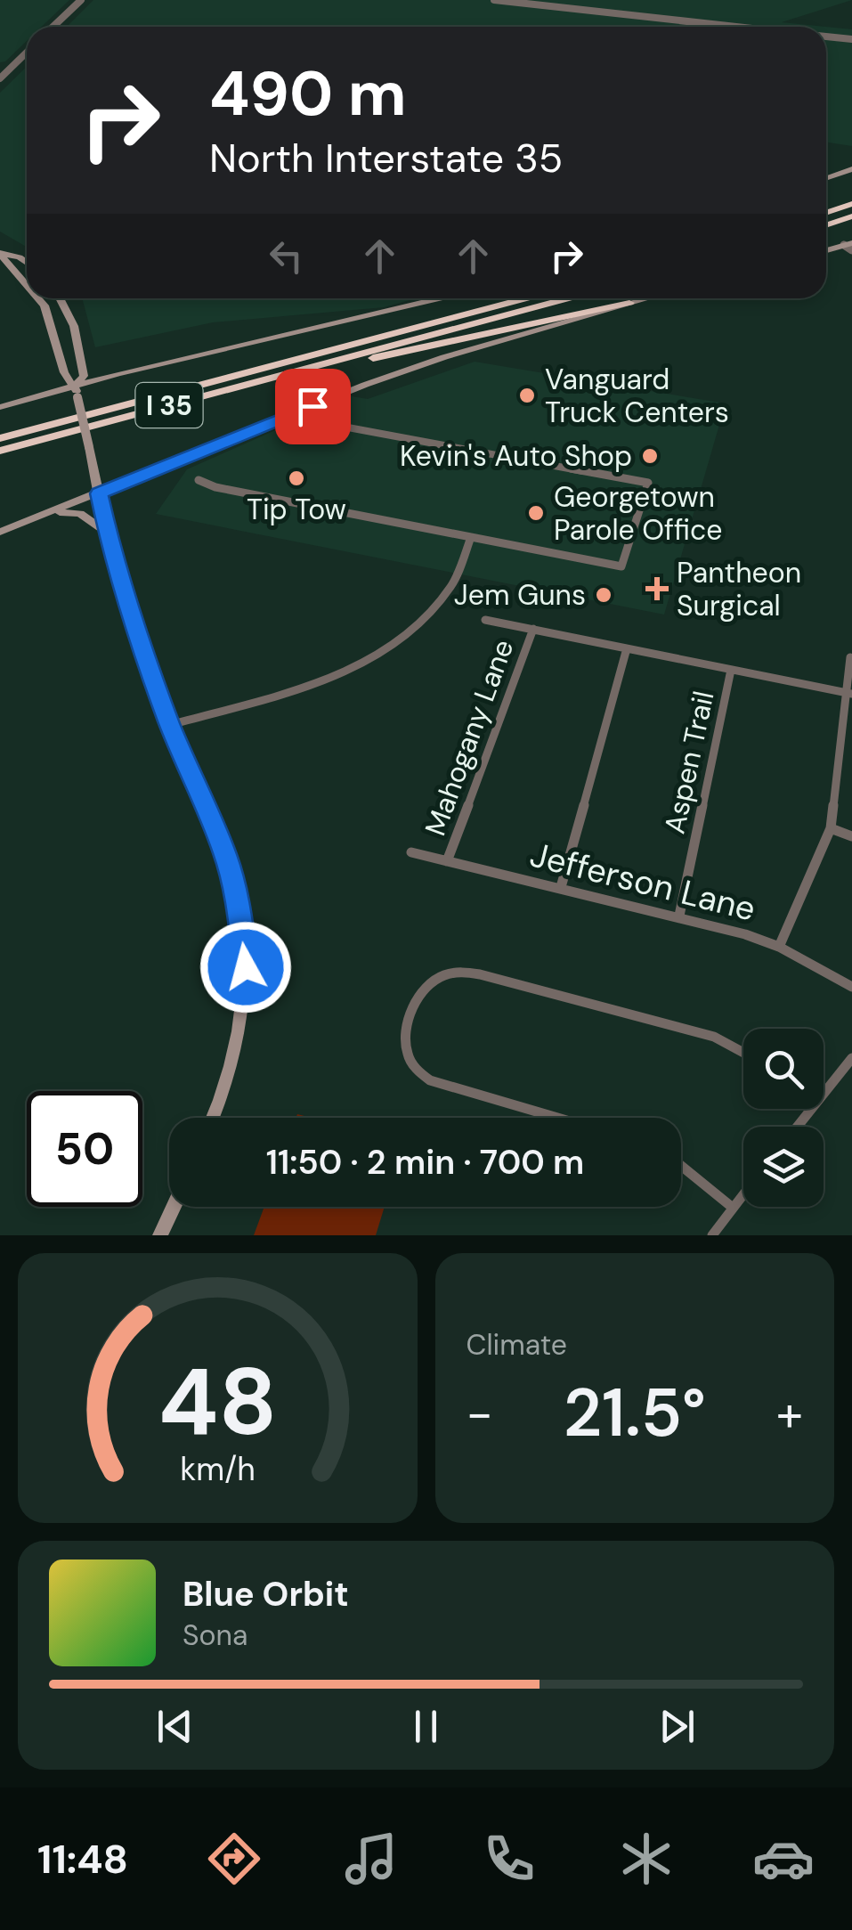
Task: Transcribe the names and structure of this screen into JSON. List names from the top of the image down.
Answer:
{
  "streets": {
    "highway": ["I 35"],
    "street": ["Mahogany Lane", "Aspen Trail", "Jefferson Lane"]
  },
  "crossings": [
    ["Mahogany Lane", "Jefferson Lane"],
    ["Aspen Trail", "Jefferson Lane"]
  ],
  "places": {
    "other": [
      "Vanguard Truck Centers",
      "Kevin's Auto Shop",
      "Tip Tow",
      "Georgetown Parole Office",
      "Jem Guns"
    ],
    "health": ["Pantheon Surgical"]
  },
  "page": {
    "turn": ["490 m", "North Interstate 35"],
    "limit": "50",
    "trip": "11:50 · 2 min · 700 m",
    "tile": "Climate",
    "heat": ["−", "21.5°", "+"],
    "song": ["Blue Orbit", "Sona"],
    "tabs": "11:48",
    "gauge": ["48", "km/h"]
  }
}
